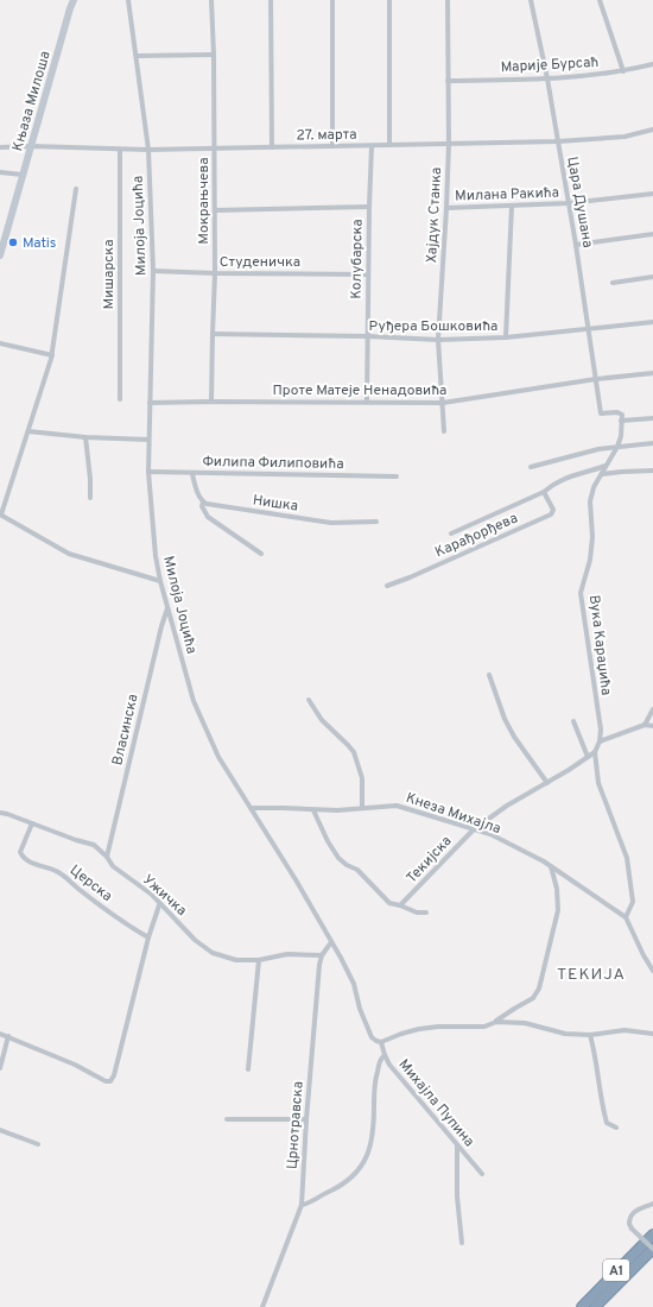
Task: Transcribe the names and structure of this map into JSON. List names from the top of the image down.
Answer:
{
  "streets": {
    "highway": ["A1"],
    "main road": ["Књаза Милоша"],
    "street": [
      "Марије Бурсаћ",
      "27. марта",
      "Милана Ракића",
      "Мокрањчева",
      "Цара Душана",
      "Хајдук Станка",
      "Милоја Јоцића",
      "Колубарска",
      "Студеничка",
      "Мишарска",
      "Руђера Бошковића",
      "Проте Матеје Ненадовића",
      "Филипа Филиповића",
      "Нишка",
      "Карађорђева",
      "Вука Караџића",
      "Власинска",
      "Кнеза Михајла",
      "Текијска",
      "Церска",
      "Ужичка",
      "Михајла Пупина",
      "Црнотравска"
    ]
  },
  "crossings": [
    ["Марије Бурсаћ", "Цара Душана"],
    ["Марије Бурсаћ", "Хајдук Станка"],
    ["Књаза Милоша", "27. марта"],
    ["27. марта", "Мокрањчева"],
    ["27. марта", "Цара Душана"],
    ["27. марта", "Хајдук Станка"],
    ["27. марта", "Милоја Јоцића"],
    ["27. марта", "Колубарска"],
    ["27. марта", "Мишарска"],
    ["Милана Ракића", "Цара Душана"],
    ["Милана Ракића", "Хајдук Станка"],
    ["Мокрањчева", "Студеничка"],
    ["Мокрањчева", "Руђера Бошковића"],
    ["Мокрањчева", "Проте Матеје Ненадовића"],
    ["Цара Душана", "Руђера Бошковића"],
    ["Цара Душана", "Проте Матеје Ненадовића"],
    ["Цара Душана", "Вука Караџића"],
    ["Хајдук Станка", "Руђера Бошковића"],
    ["Хајдук Станка", "Проте Матеје Ненадовића"],
    ["Милоја Јоцића", "Студеничка"],
    ["Милоја Јоцића", "Проте Матеје Ненадовића"],
    ["Милоја Јоцића", "Филипа Филиповића"],
    ["Милоја Јоцића", "Власинска"],
    ["Милоја Јоцића", "Кнеза Михајла"],
    ["Милоја Јоцића", "Михајла Пупина"],
    ["Милоја Јоцића", "Црнотравска"],
    ["Колубарска", "Студеничка"],
    ["Колубарска", "Руђера Бошковића"],
    ["Колубарска", "Проте Матеје Ненадовића"],
    ["Власинска", "Ужичка"],
    ["Кнеза Михајла", "Текијска"],
    ["Церска", "Ужичка"],
    ["Ужичка", "Црнотравска"],
    ["Михајла Пупина", "Црнотравска"]
  ],
  "districts": ["ТЕКИЈА"],
  "places": ["Matis"]
}
